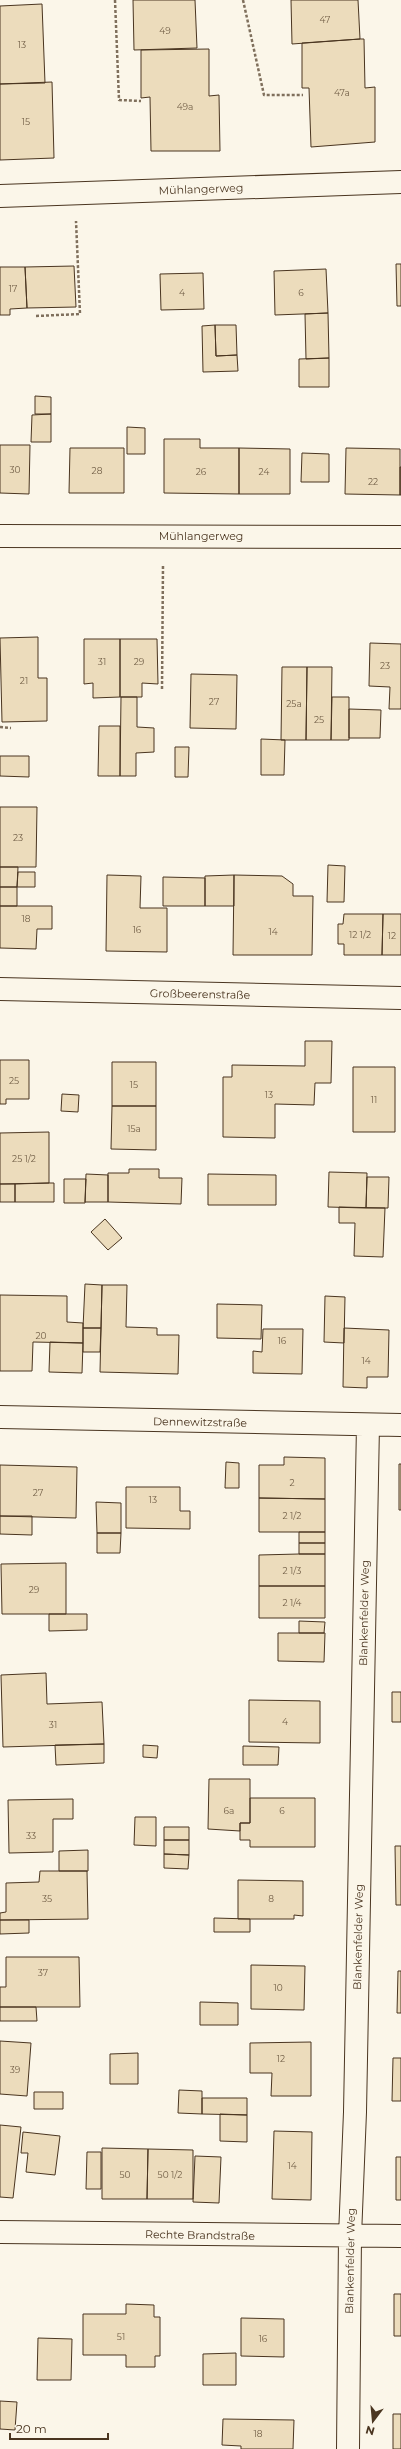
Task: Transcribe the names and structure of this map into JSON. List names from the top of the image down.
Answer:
{
  "streets": {
    "street": [
      "Mühlangerweg",
      "Großbeerenstraße",
      "Dennewitzstraße",
      "Blankenfelder Weg",
      "Rechte Brandstraße"
    ]
  },
  "crossings": [
    ["Dennewitzstraße", "Blankenfelder Weg"],
    ["Blankenfelder Weg", "Rechte Brandstraße"]
  ],
  "house_numbers": [
    "47",
    "49",
    "13",
    "47a",
    "49a",
    "15",
    "17",
    "4",
    "6",
    "30",
    "28",
    "26",
    "24",
    "22",
    "31",
    "29",
    "23",
    "21",
    "27",
    "25a",
    "25",
    "23",
    "18",
    "16",
    "14",
    "12 1/2",
    "12",
    "25",
    "15",
    "13",
    "11",
    "15a",
    "25 1/2",
    "20",
    "16",
    "14",
    "2",
    "27",
    "13",
    "2 1/2",
    "2 1/3",
    "29",
    "2 1/4",
    "4",
    "31",
    "6a",
    "6",
    "33",
    "35",
    "8",
    "37",
    "10",
    "12",
    "39",
    "14",
    "50",
    "50 1/2",
    "51",
    "16",
    "18"
  ],
  "scale_bar": "20 m",
  "north": "bottom"
}
